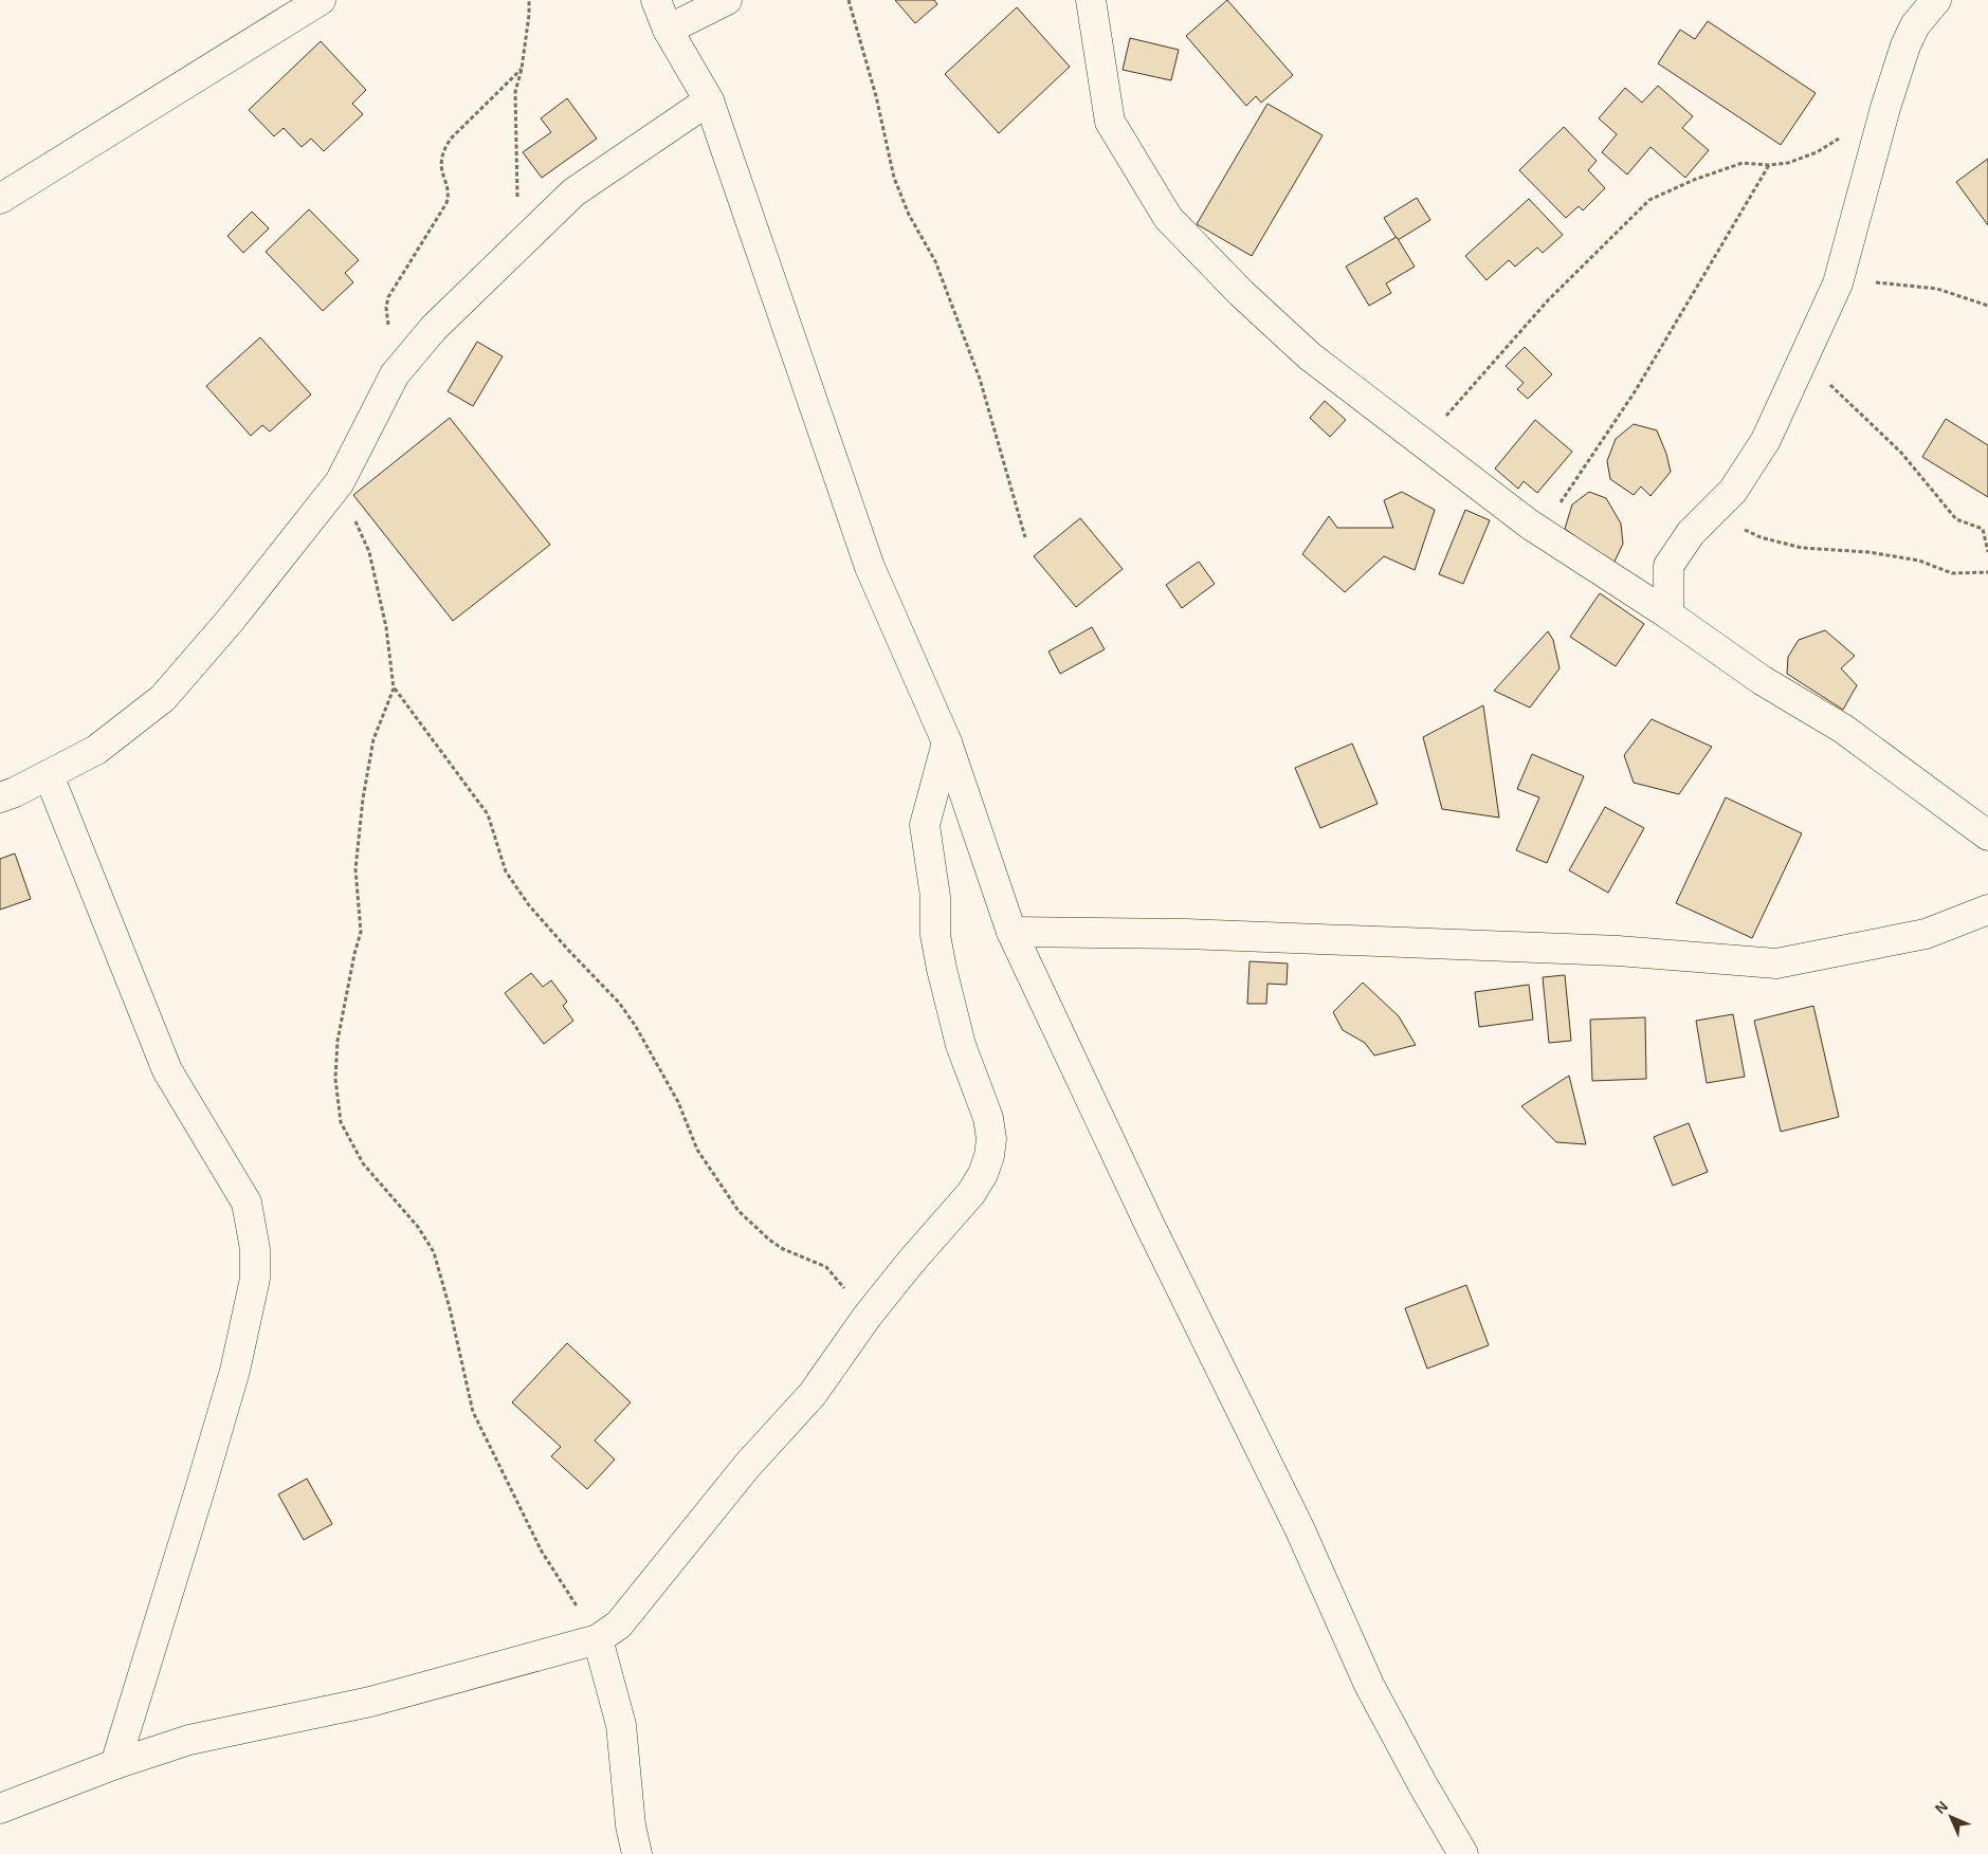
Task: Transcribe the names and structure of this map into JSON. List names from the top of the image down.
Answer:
{
  "north": "top left"
}
